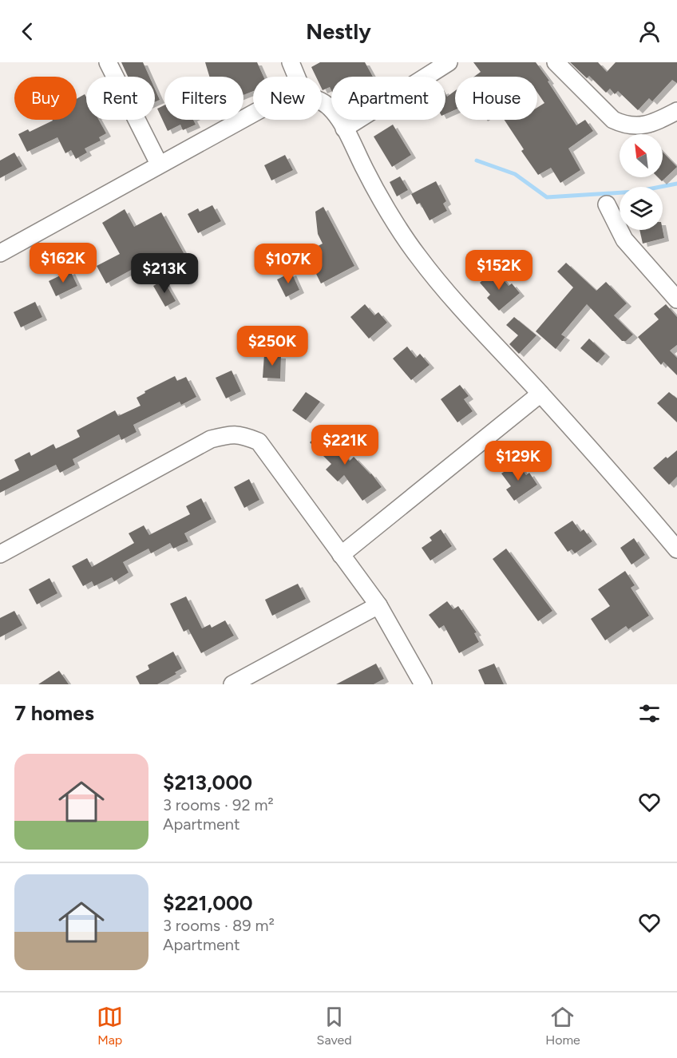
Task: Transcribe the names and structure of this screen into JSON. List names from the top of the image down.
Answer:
{
  "north": "top left",
  "page": {
    "header": "Nestly",
    "chip": [
      "Buy",
      "Rent",
      "Filters",
      "New",
      "Apartment",
      "House"
    ],
    "price": [
      "$162K",
      "$107K",
      "$152K",
      "$213K",
      "$250K",
      "$221K",
      "$129K"
    ],
    "heading": "7 homes",
    "list": [
      {
        "name": "$213,000",
        "note": "3 rooms · 92 m² · Apartment"
      },
      {
        "name": "$221,000",
        "note": "3 rooms · 89 m² · Apartment"
      }
    ],
    "tabs": ["Map", "Saved", "Home"]
  }
}
